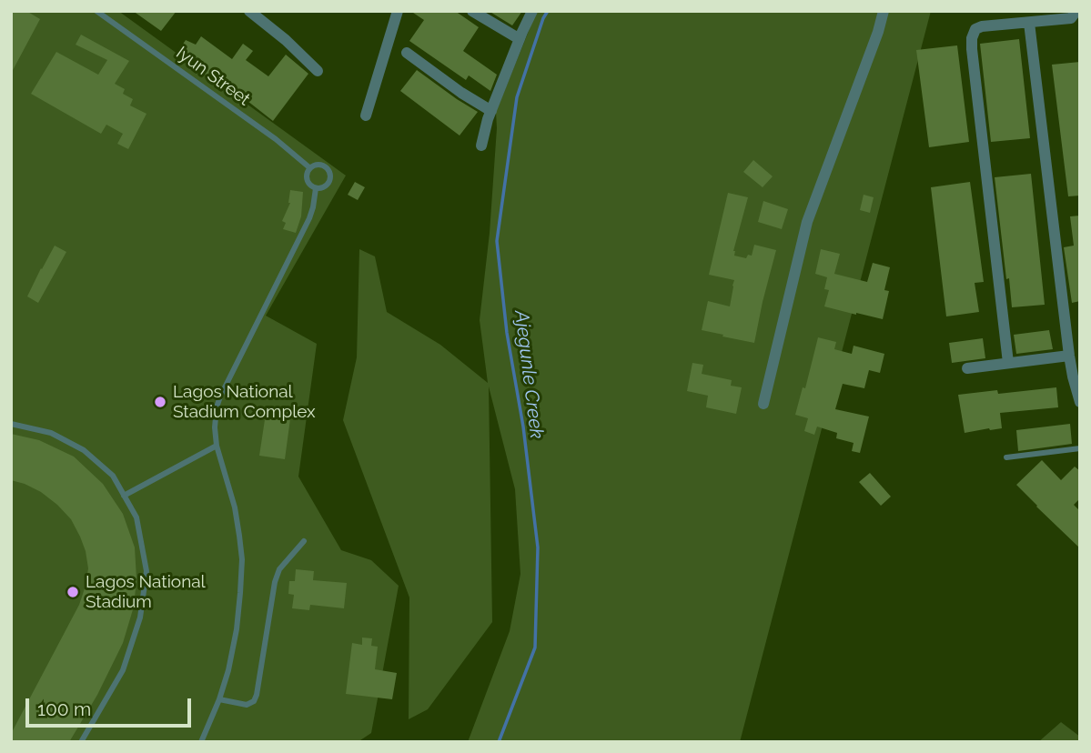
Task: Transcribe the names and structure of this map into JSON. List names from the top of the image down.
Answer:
{
  "streets": {
    "lane": ["Iyun Street"]
  },
  "water": ["Ajegunle Creek"],
  "places": ["Lagos National Stadium Complex", "Lagos National Stadium"],
  "scale_bar": "100 m"
}
